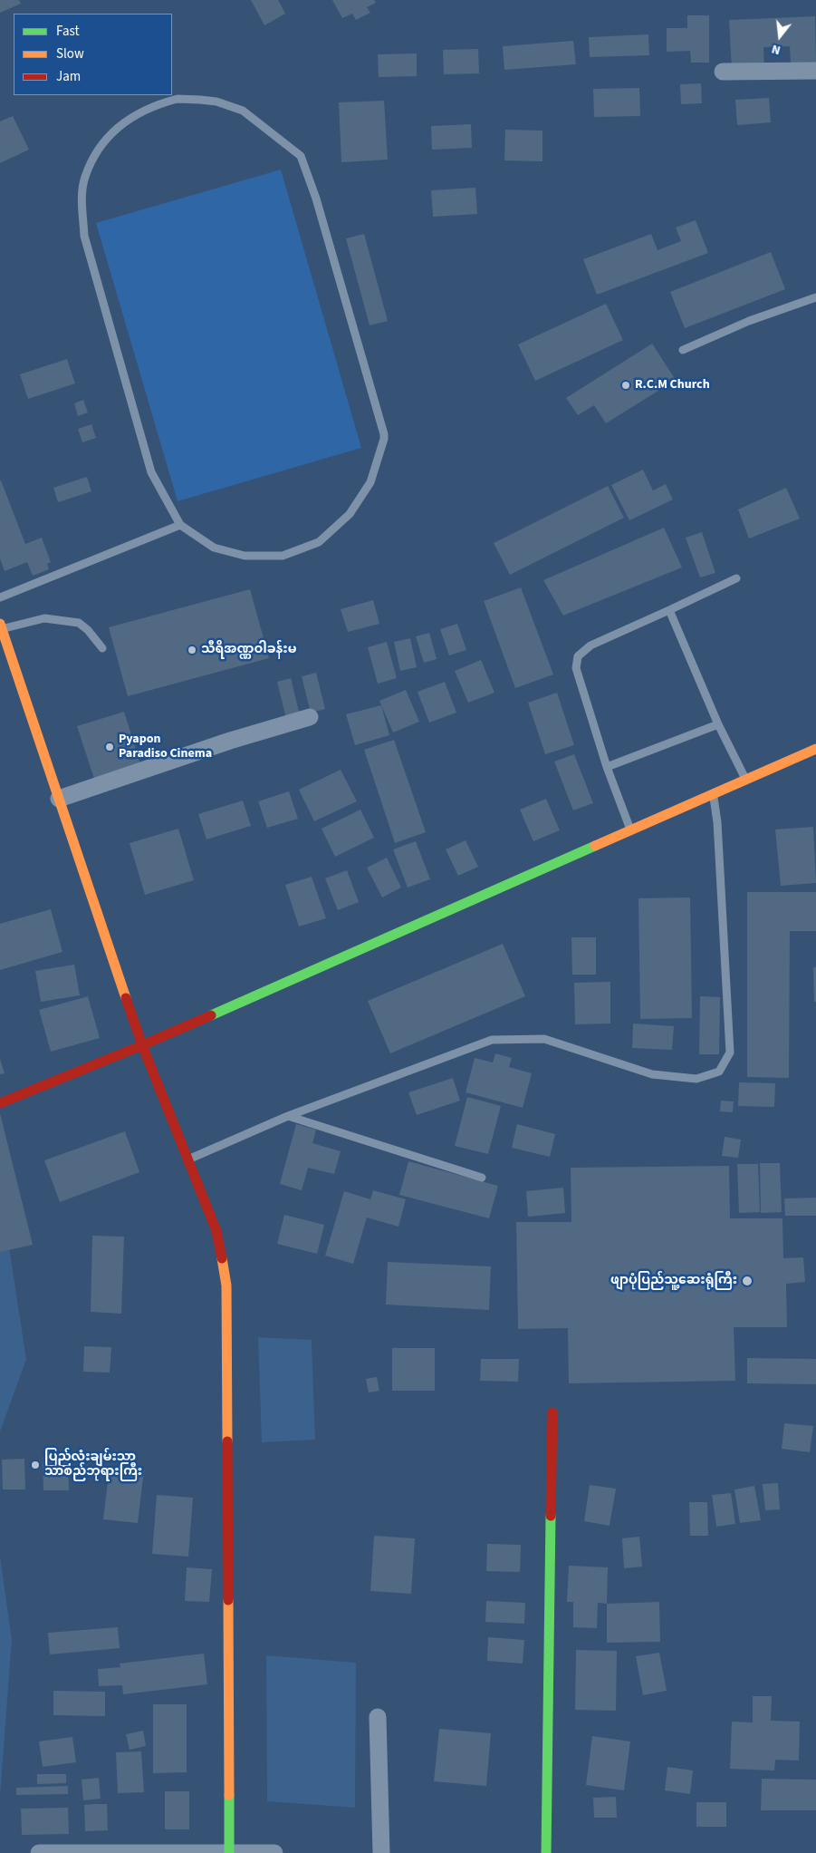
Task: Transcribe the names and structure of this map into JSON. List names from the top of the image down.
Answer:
{
  "places": [
    "R.C.M Church",
    "သီရိအဏ္ဏဝါခန်းမ",
    "Pyapon Paradiso Cinema",
    "ဖျာပုံပြည်သူ့ဆေးရုံကြီး",
    "ပြည်လုံးချမ်းသာ သာစည်ဘုရားကြီး"
  ],
  "legend": ["Fast", "Slow", "Jam"],
  "north": "bottom"
}
